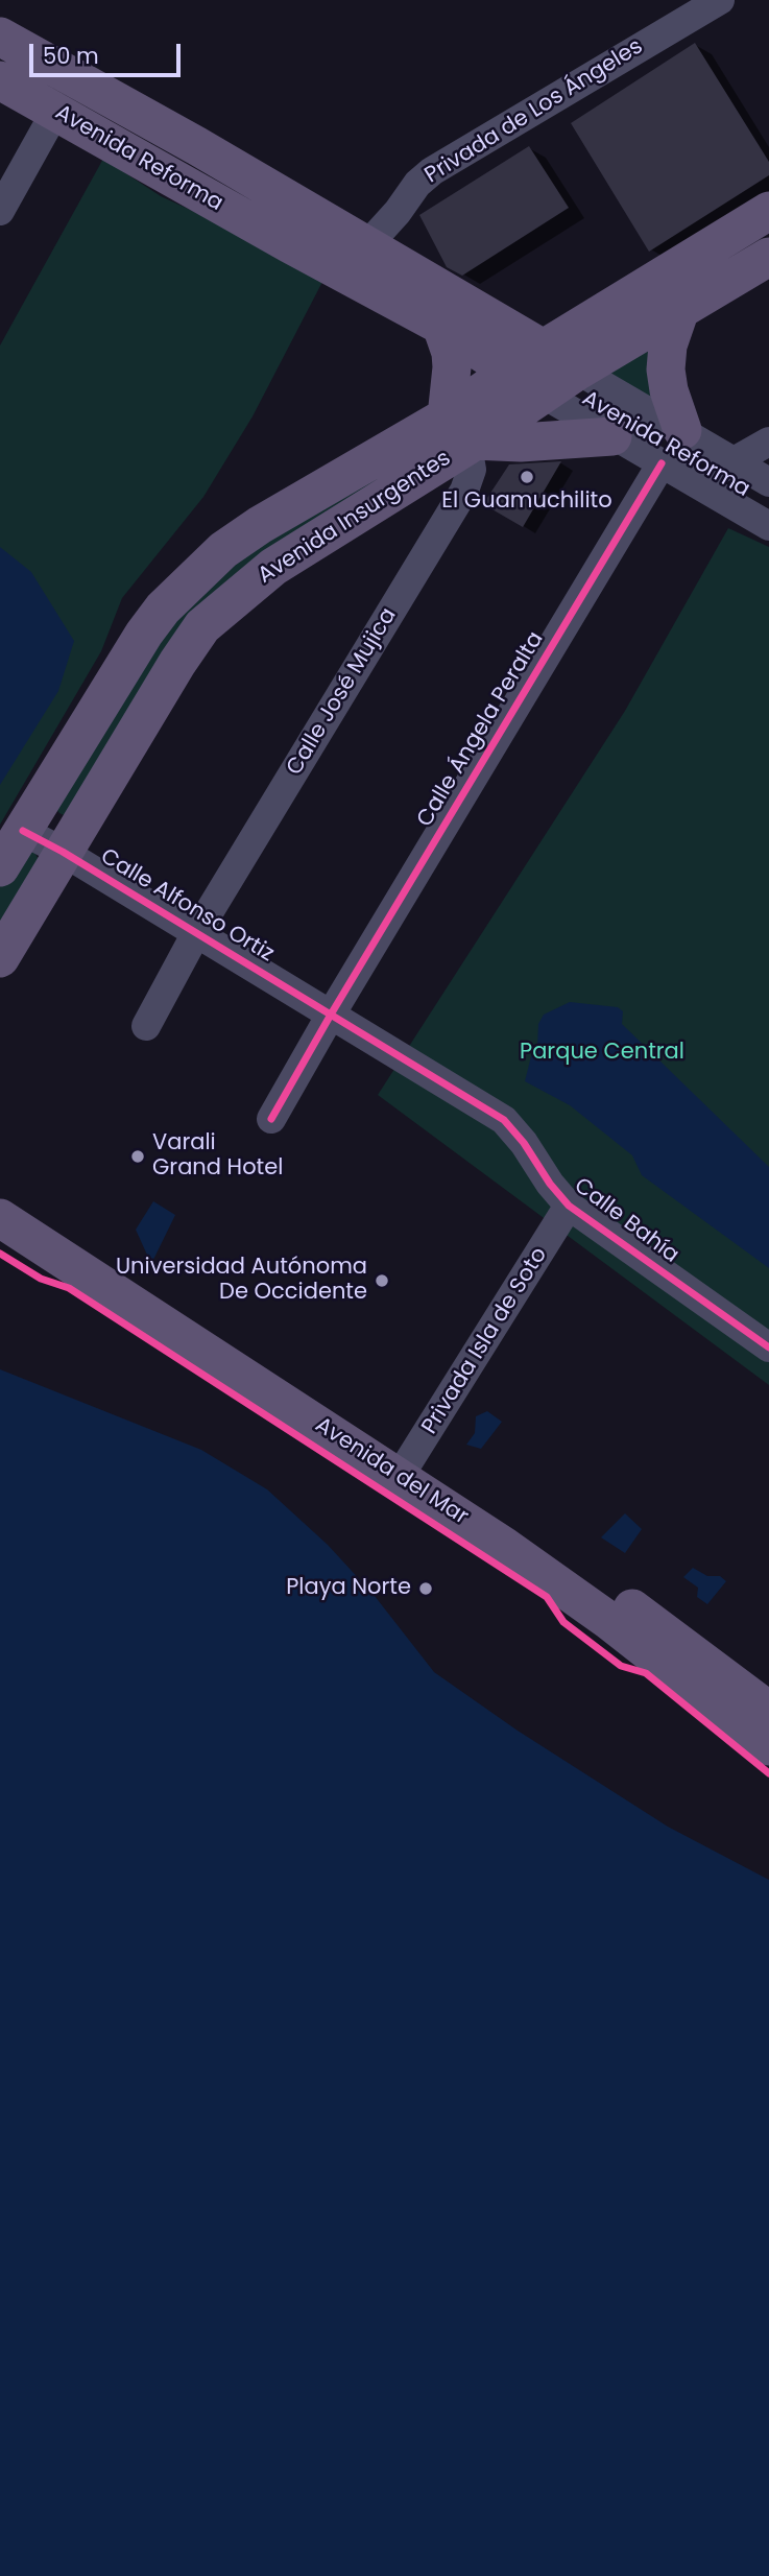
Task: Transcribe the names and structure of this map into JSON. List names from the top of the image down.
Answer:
{
  "streets": {
    "main road": ["Avenida Reforma", "Avenida Insurgentes", "Avenida del Mar"],
    "street": [
      "Privada de Los Ángeles",
      "Calle José Mujica",
      "Calle Ángela Peralta",
      "Calle Alfonso Ortiz",
      "Calle Bahía",
      "Privada Isla de Soto"
    ]
  },
  "crossings": [
    ["Privada de Los Ángeles", "Avenida Reforma"],
    ["Avenida Reforma", "Avenida Insurgentes"],
    ["Avenida Reforma", "Calle Ángela Peralta"],
    ["Avenida Insurgentes", "Calle José Mujica"],
    ["Avenida Insurgentes", "Calle Alfonso Ortiz"],
    ["Calle José Mujica", "Calle Alfonso Ortiz"],
    ["Calle Ángela Peralta", "Calle Alfonso Ortiz"],
    ["Calle Ángela Peralta", "Calle Bahía"],
    ["Calle Alfonso Ortiz", "Calle Bahía"],
    ["Calle Bahía", "Privada Isla de Soto"],
    ["Privada Isla de Soto", "Avenida del Mar"]
  ],
  "parks": ["Parque Central"],
  "places": [
    "El Guamuchilito",
    "Varali Grand Hotel",
    "Universidad Autónoma De Occidente",
    "Playa Norte"
  ],
  "scale_bar": "50 m"
}
